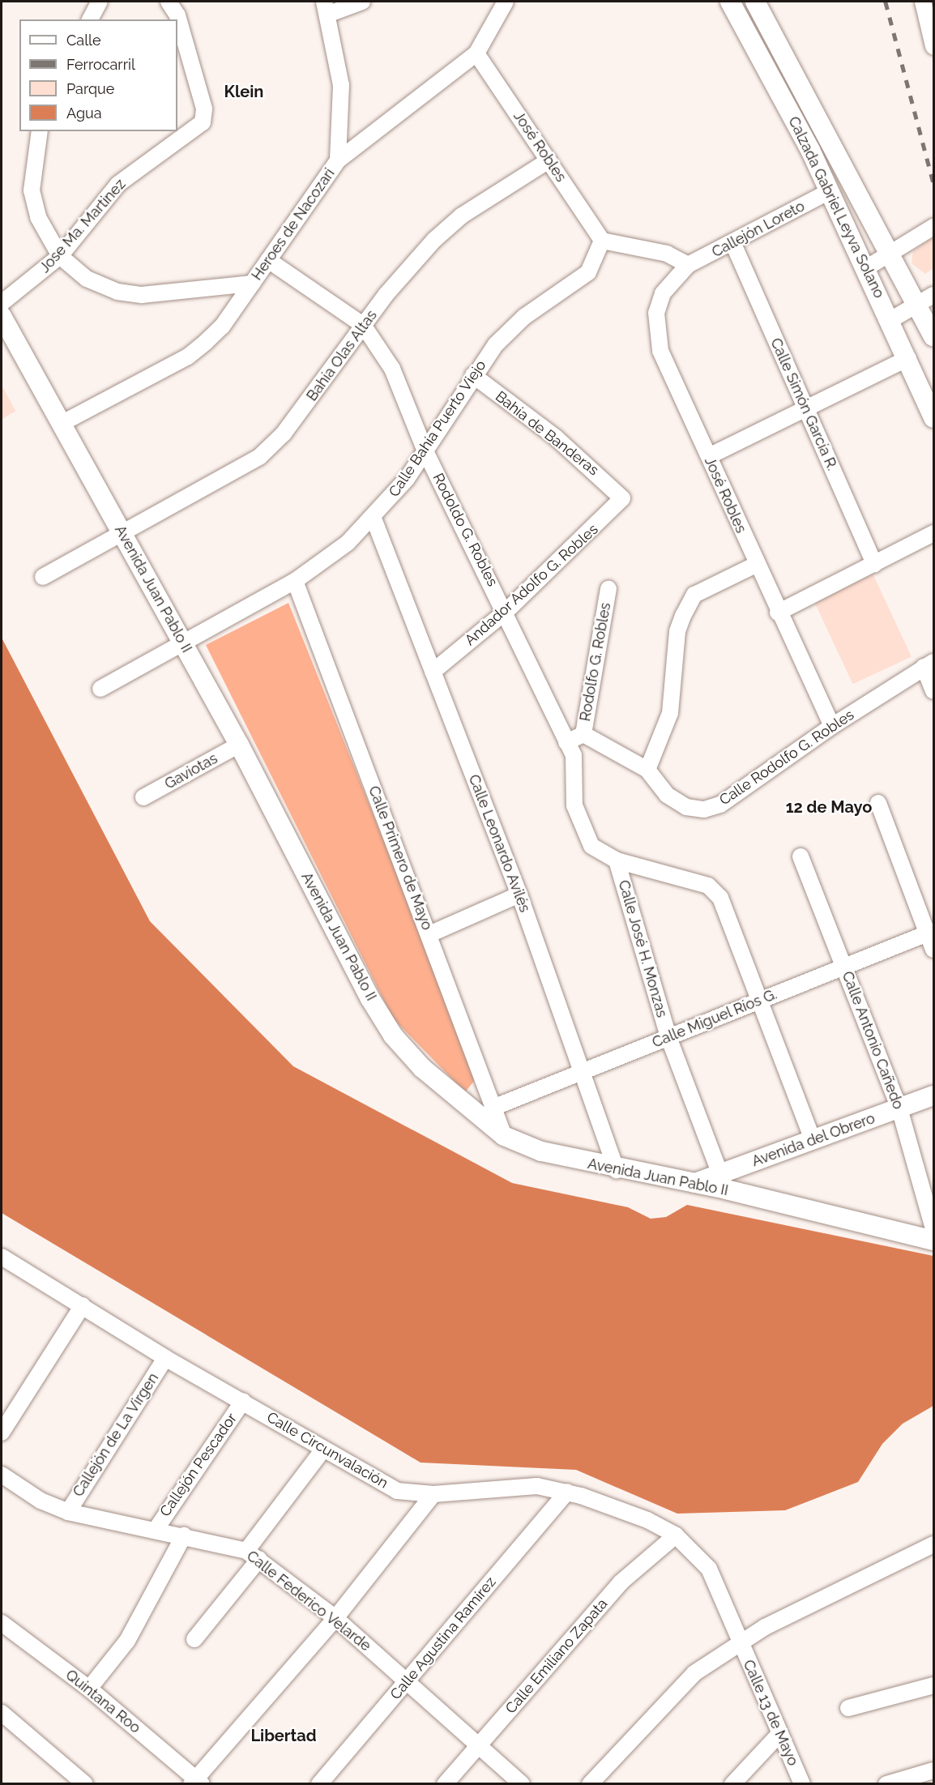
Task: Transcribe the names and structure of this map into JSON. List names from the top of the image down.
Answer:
{
  "streets": {
    "main road": ["Calzada Gabriel Leyva Solano", "Avenida Juan Pablo II", "Avenida del Obrero"],
    "street": [
      "José Robles",
      "Heroes de Nacozari",
      "Jose Ma. Martinez",
      "Callejón Loreto",
      "Bahía Olas Altas",
      "Calle Simón García R.",
      "Calle Bahía Puerto Viejo",
      "Bahía de Banderas",
      "Rodoldo G. Robles",
      "Andador Adolfo G. Robles",
      "Rodolfo G. Robles",
      "Calle Rodolfo G. Robles",
      "Gaviotas",
      "Calle Leonardo Avilés",
      "Calle Primero de Mayo",
      "Calle José H. Monzas",
      "Calle Miguel Ríos G.",
      "Calle Antonio Cañedo",
      "Callejón de La Virgen",
      "Calle Circunvalación",
      "Callejón Pescador",
      "Calle Federico Velarde",
      "Calle Agustina Ramírez",
      "Calle Emiliano Zapata",
      "Quintana Roo",
      "Calle 13 de Mayo"
    ]
  },
  "crossings": [
    ["José Robles", "Heroes de Nacozari"],
    ["José Robles", "Callejón Loreto"],
    ["José Robles", "Bahía Olas Altas"],
    ["José Robles", "Calle Bahía Puerto Viejo"],
    ["José Robles", "Calle Rodolfo G. Robles"],
    ["Calzada Gabriel Leyva Solano", "Callejón Loreto"],
    ["Heroes de Nacozari", "Rodoldo G. Robles"],
    ["Heroes de Nacozari", "Avenida Juan Pablo II"],
    ["Jose Ma. Martinez", "Avenida Juan Pablo II"],
    ["Callejón Loreto", "Calle Simón García R."],
    ["Bahía Olas Altas", "Rodoldo G. Robles"],
    ["Bahía Olas Altas", "Avenida Juan Pablo II"],
    ["Calle Bahía Puerto Viejo", "Bahía de Banderas"],
    ["Calle Bahía Puerto Viejo", "Rodoldo G. Robles"],
    ["Calle Bahía Puerto Viejo", "Avenida Juan Pablo II"],
    ["Calle Bahía Puerto Viejo", "Calle Leonardo Avilés"],
    ["Calle Bahía Puerto Viejo", "Calle Primero de Mayo"],
    ["Bahía de Banderas", "Andador Adolfo G. Robles"],
    ["Rodoldo G. Robles", "Andador Adolfo G. Robles"],
    ["Rodoldo G. Robles", "Calle José H. Monzas"],
    ["Andador Adolfo G. Robles", "Calle Leonardo Avilés"],
    ["Avenida Juan Pablo II", "Gaviotas"],
    ["Avenida Juan Pablo II", "Calle Leonardo Avilés"],
    ["Avenida Juan Pablo II", "Calle Primero de Mayo"],
    ["Avenida Juan Pablo II", "Calle José H. Monzas"],
    ["Avenida Juan Pablo II", "Avenida del Obrero"],
    ["Rodolfo G. Robles", "Calle Rodolfo G. Robles"],
    ["Calle Leonardo Avilés", "Calle Miguel Ríos G."],
    ["Calle Primero de Mayo", "Calle Miguel Ríos G."],
    ["Calle José H. Monzas", "Calle Miguel Ríos G."],
    ["Calle José H. Monzas", "Avenida del Obrero"],
    ["Calle Miguel Ríos G.", "Calle Antonio Cañedo"],
    ["Calle Antonio Cañedo", "Avenida del Obrero"],
    ["Callejón de La Virgen", "Calle Circunvalación"],
    ["Callejón de La Virgen", "Calle Federico Velarde"],
    ["Calle Circunvalación", "Callejón Pescador"],
    ["Calle Circunvalación", "Calle Agustina Ramírez"],
    ["Calle Circunvalación", "Calle Emiliano Zapata"],
    ["Calle Circunvalación", "Calle 13 de Mayo"],
    ["Callejón Pescador", "Calle Federico Velarde"],
    ["Calle Federico Velarde", "Calle Agustina Ramírez"],
    ["Calle Federico Velarde", "Calle Emiliano Zapata"]
  ],
  "districts": ["Klein", "12 de Mayo", "Libertad"],
  "legend": [
    "Calle",
    "Ferrocarril",
    "Parque",
    "Agua"
  ]
}
